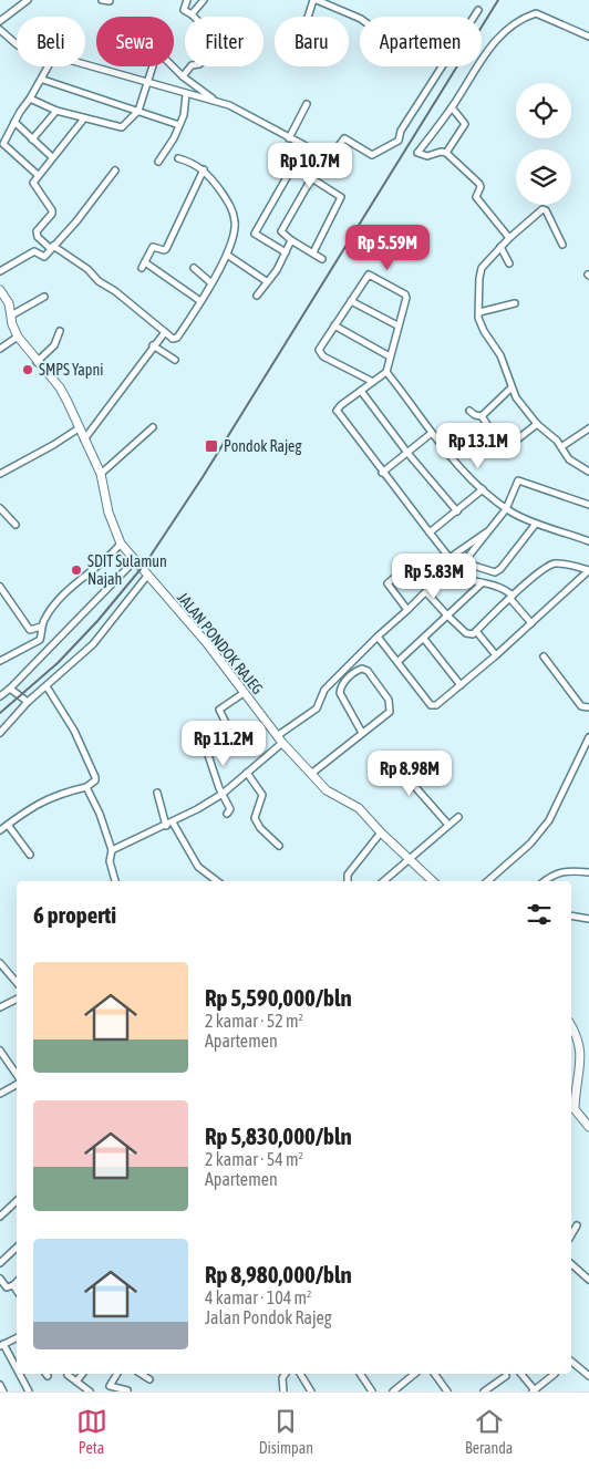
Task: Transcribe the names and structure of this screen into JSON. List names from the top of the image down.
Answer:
{
  "streets": {
    "main road": ["JALAN PONDOK RAJEG"]
  },
  "places": {
    "other": ["SMPS Yapni", "SDIT Sulamun Najah"],
    "transit": ["Pondok Rajeg"]
  },
  "page": {
    "chip": [
      "Beli",
      "Sewa",
      "Filter",
      "Baru",
      "Apartemen"
    ],
    "price": [
      "Rp 10.7M",
      "Rp 5.59M",
      "Rp 13.1M",
      "Rp 5.83M",
      "Rp 11.2M",
      "Rp 8.98M"
    ],
    "heading": "6 properti",
    "list": [
      {
        "name": "Rp 5,590,000/bln",
        "note": "2 kamar · 52 m² · Apartemen"
      },
      {
        "name": "Rp 5,830,000/bln",
        "note": "2 kamar · 54 m² · Apartemen"
      },
      {
        "name": "Rp 8,980,000/bln",
        "note": "4 kamar · 104 m² · Jalan Pondok Rajeg"
      }
    ],
    "tabs": ["Peta", "Disimpan", "Beranda"]
  }
}
